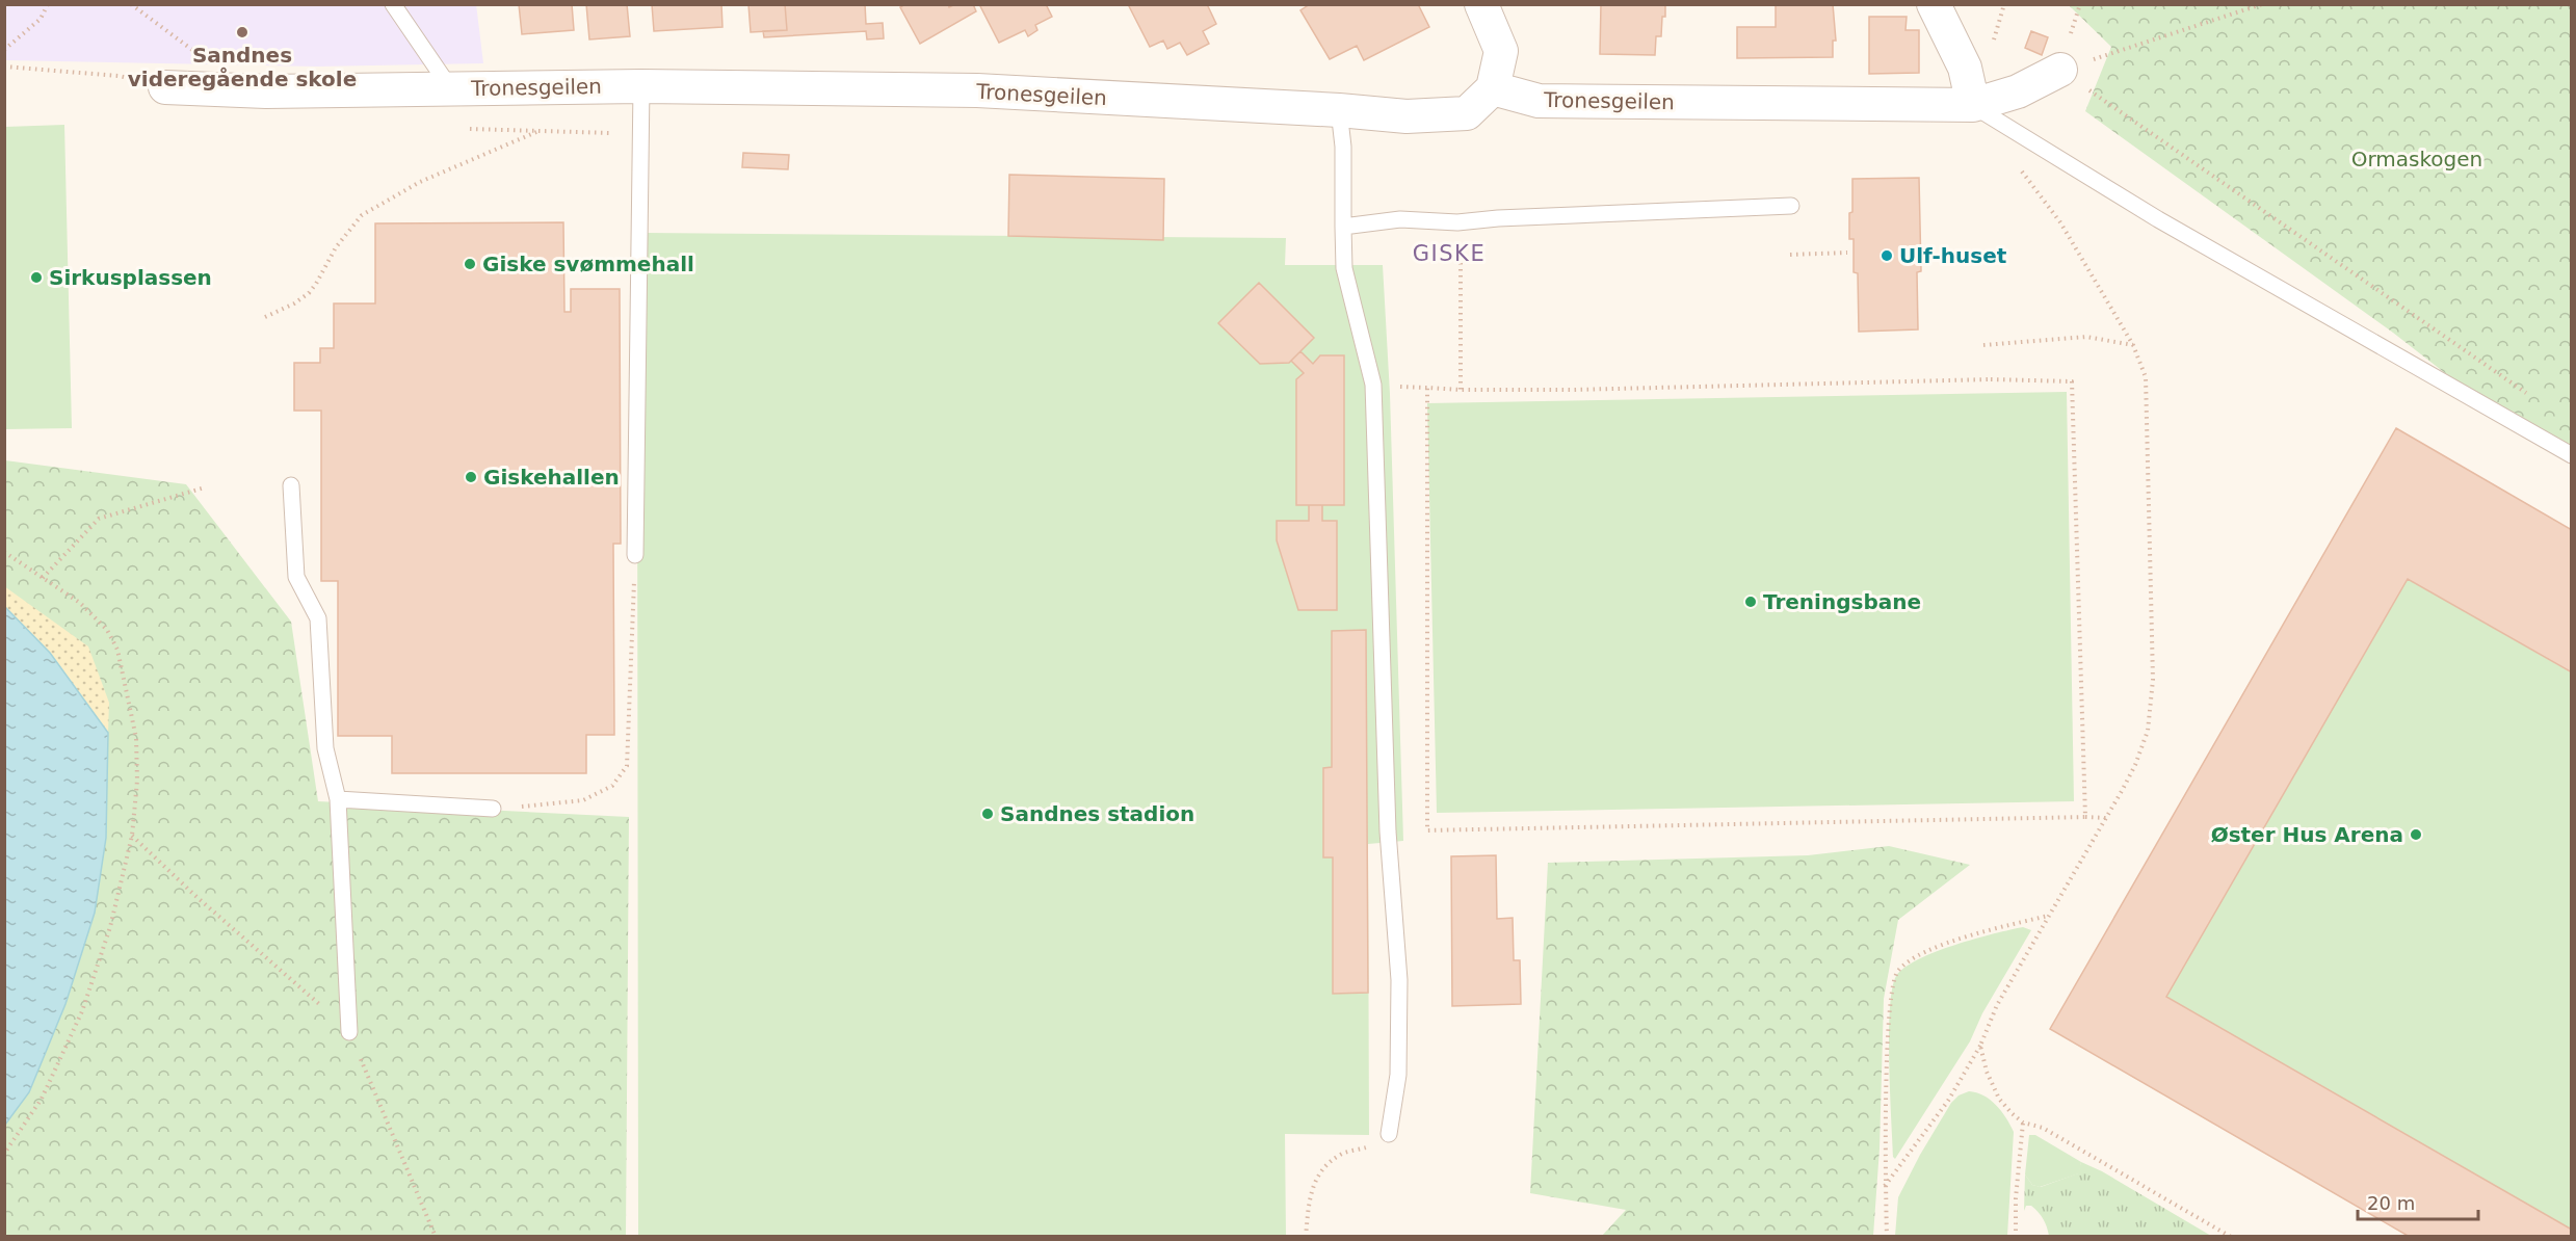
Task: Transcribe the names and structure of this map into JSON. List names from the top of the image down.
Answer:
{
  "streets": {
    "street": ["Tronesgeilen"]
  },
  "districts": ["GISKE"],
  "parks": ["Ormaskogen"],
  "places": [
    "Sandnes videregående skole",
    "Ulf-huset",
    "Giske svømmehall",
    "Sirkusplassen",
    "Giskehallen",
    "Treningsbane",
    "Sandnes stadion",
    "Øster Hus Arena"
  ],
  "scale_bar": "20 m"
}
